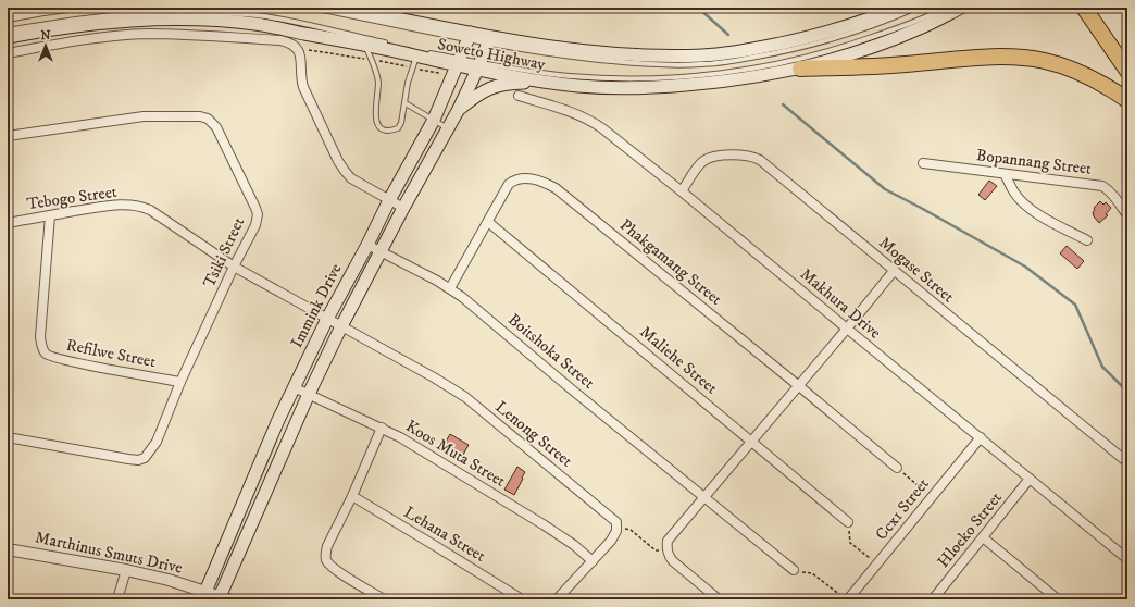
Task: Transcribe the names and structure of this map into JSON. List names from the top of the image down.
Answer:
{
  "streets": {
    "main road": ["Soweto Highway", "Immink Drive"],
    "street": [
      "Bopannang Street",
      "Tebogo Street",
      "Tsiki Street",
      "Phakgamang Street",
      "Mogase Street",
      "Makhura Drive",
      "Boitshoka Street",
      "Refilwe Street",
      "Maliehe Street",
      "Lenong Street",
      "Koos Muta Street",
      "Ccx1 Street",
      "Hloeko Street",
      "Lehana Street",
      "Marthinus Smuts Drive"
    ]
  },
  "crossings": [
    ["Soweto Highway", "Immink Drive"],
    ["Tebogo Street", "Tsiki Street"],
    ["Tebogo Street", "Immink Drive"],
    ["Tebogo Street", "Refilwe Street"],
    ["Tebogo Street", "Lenong Street"],
    ["Tsiki Street", "Refilwe Street"],
    ["Phakgamang Street", "Boitshoka Street"],
    ["Phakgamang Street", "Maliehe Street"],
    ["Mogase Street", "Makhura Drive"],
    ["Makhura Drive", "Ccx1 Street"],
    ["Makhura Drive", "Hloeko Street"],
    ["Immink Drive", "Boitshoka Street"],
    ["Immink Drive", "Lenong Street"],
    ["Immink Drive", "Koos Muta Street"],
    ["Immink Drive", "Marthinus Smuts Drive"]
  ],
  "north": "top"
}
